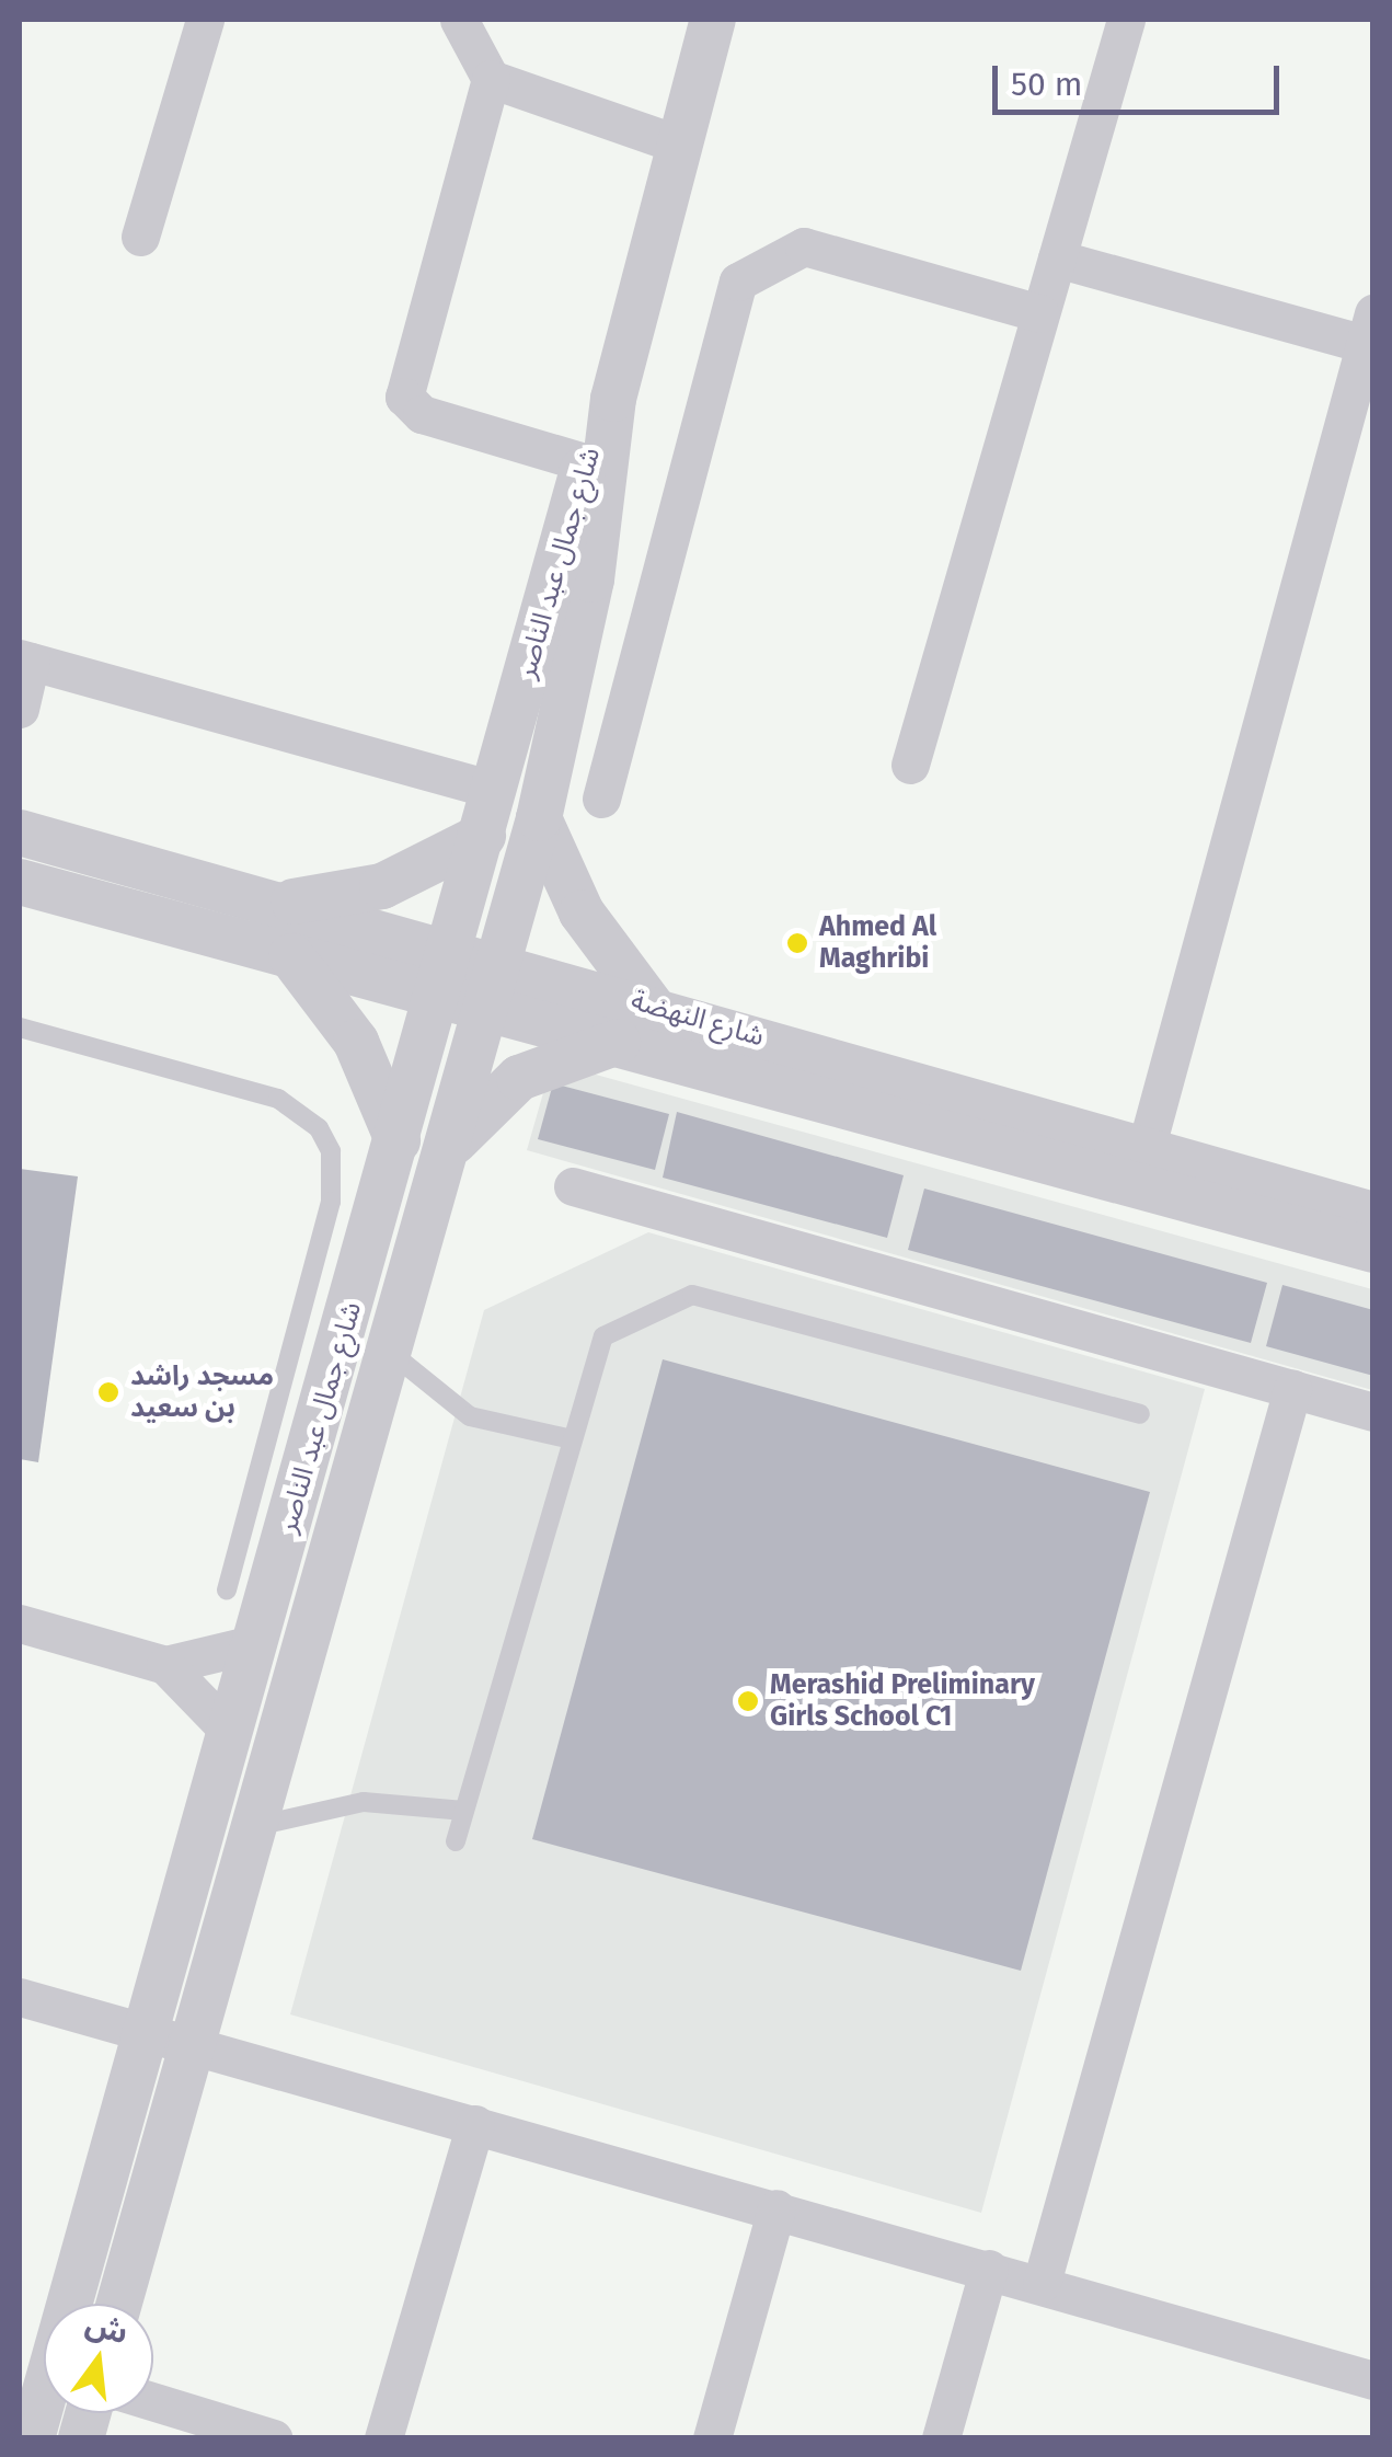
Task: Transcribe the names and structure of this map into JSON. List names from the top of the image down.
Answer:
{
  "streets": {
    "street": ["شارع جمال عبد الناصر", "شارع النهضة"]
  },
  "crossings": [
    ["شارع جمال عبد الناصر", "شارع النهضة"]
  ],
  "places": ["Ahmed Al Maghribi", "مسجد راشد بن سعيد", "Merashid Preliminary Girls School C1"],
  "scale_bar": "50 m",
  "north": "top"
}
